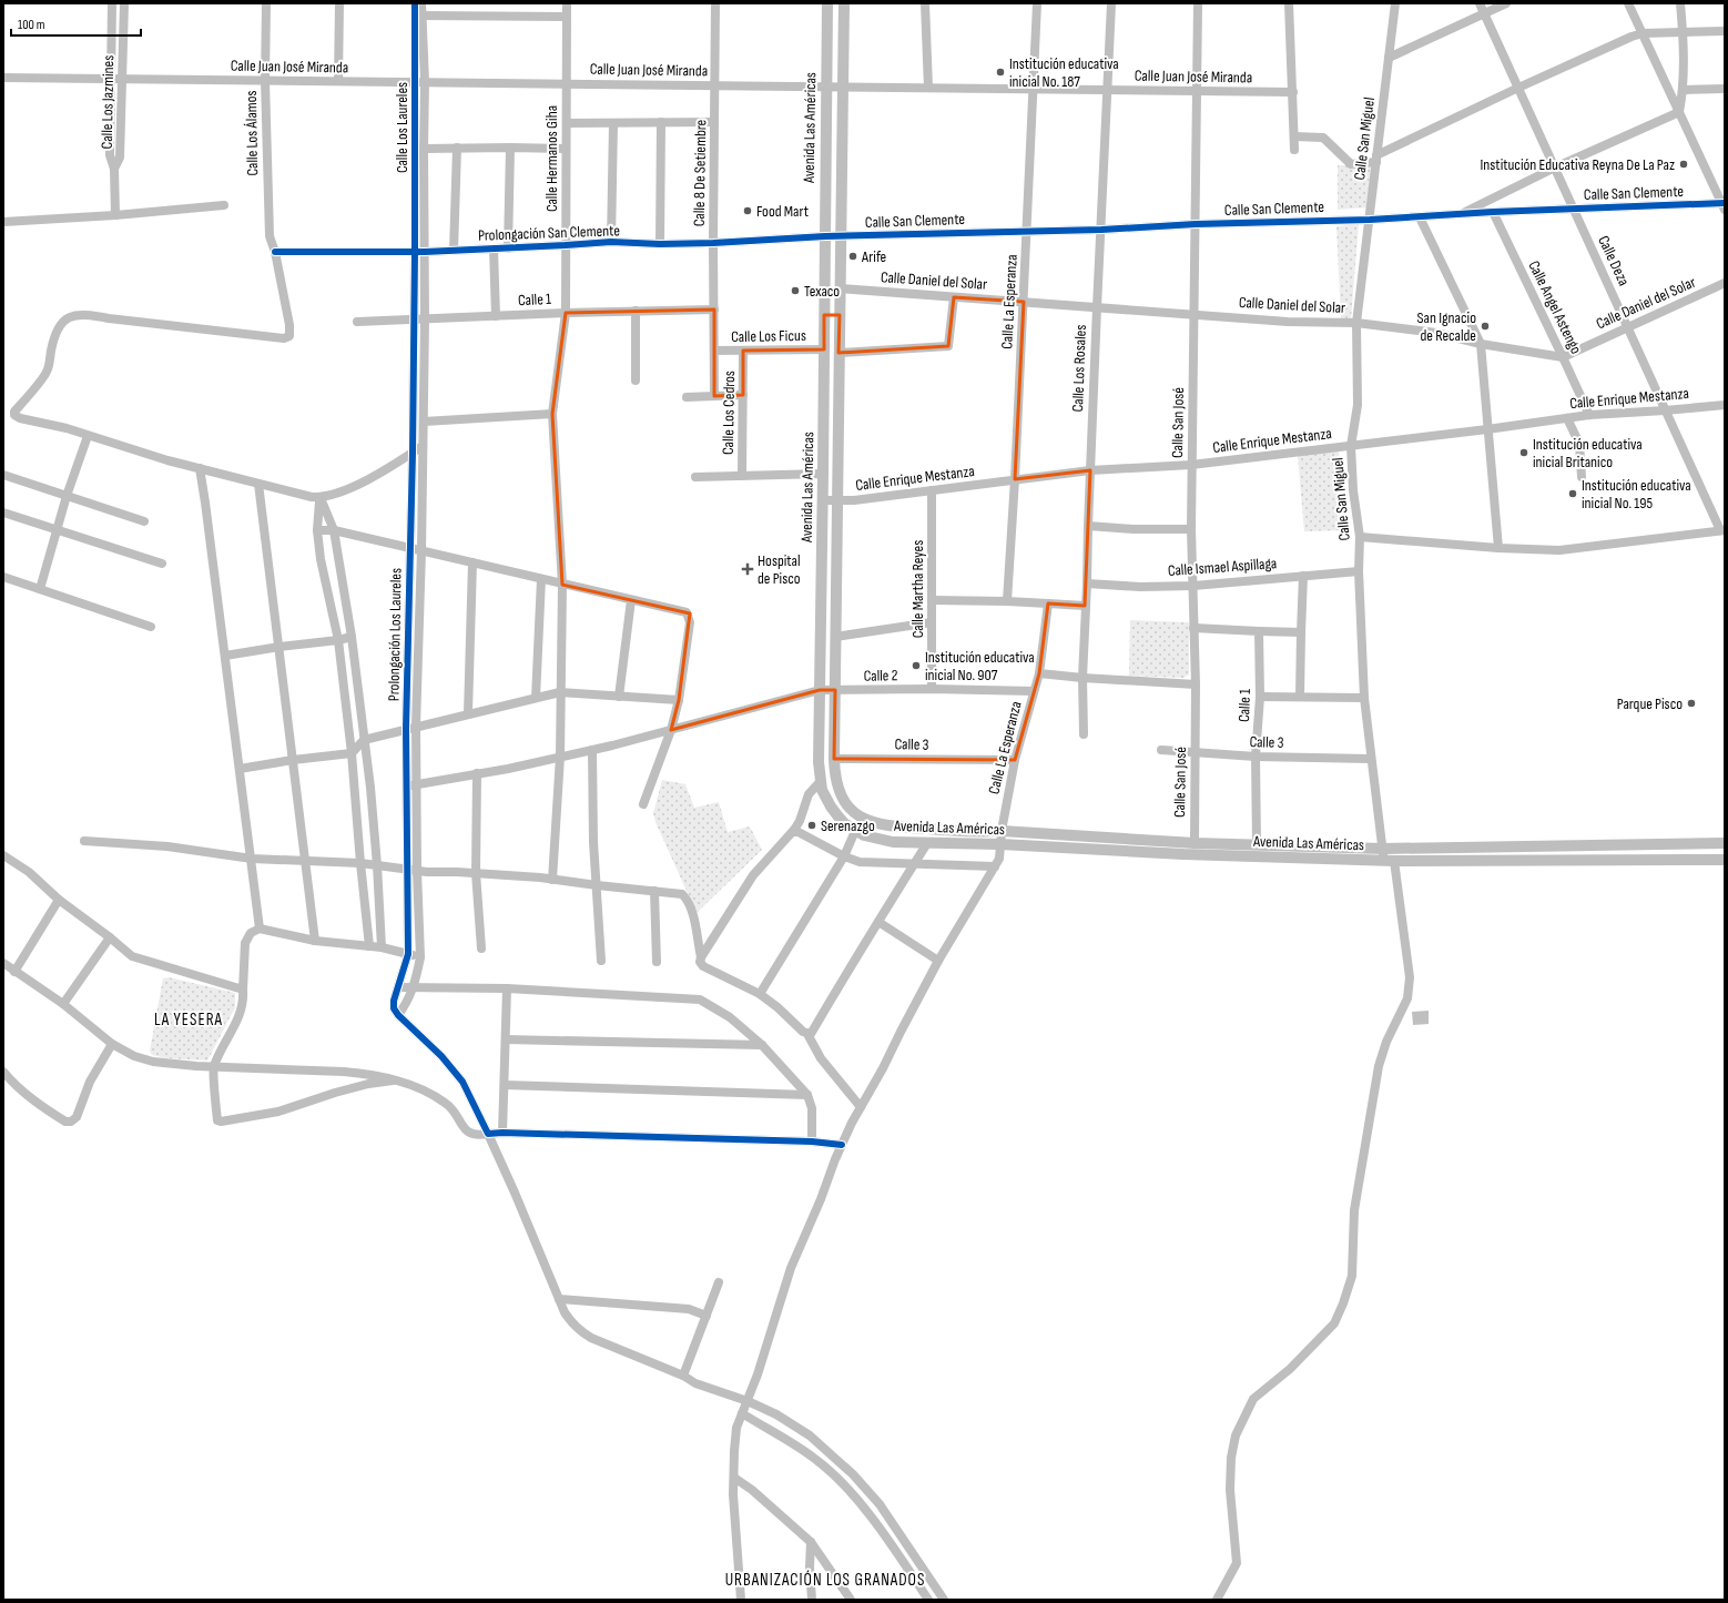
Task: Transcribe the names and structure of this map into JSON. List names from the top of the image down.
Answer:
{
  "streets": {
    "main road": ["Avenida Las Américas"],
    "street": [
      "Calle Juan José Miranda",
      "Calle Los Jazmines",
      "Calle Los Laureles",
      "Calle Los Álamos",
      "Calle San Miguel",
      "Calle Hermanos Giha",
      "Calle 8 De Setiembre",
      "Calle San Clemente",
      "Prolongación San Clemente",
      "Calle Deza",
      "Calle Daniel del Solar",
      "Calle 1",
      "Calle La Esperanza",
      "Calle Angel Astengo",
      "Calle Los Ficus",
      "Calle Los Rosales",
      "Calle Enrique Mestanza",
      "Calle Los Cedros",
      "Calle San José",
      "Calle Ismael Aspillaga",
      "Calle Martha Reyes",
      "Prolongación Los Laureles",
      "Calle 2",
      "Calle 3"
    ]
  },
  "crossings": [
    ["Calle Juan José Miranda", "Calle Los Jazmines"],
    ["Calle Juan José Miranda", "Calle Los Laureles"],
    ["Calle Juan José Miranda", "Avenida Las Américas"],
    ["Calle Juan José Miranda", "Calle Los Álamos"],
    ["Calle Juan José Miranda", "Calle Hermanos Giha"],
    ["Calle Juan José Miranda", "Calle 8 De Setiembre"],
    ["Calle Juan José Miranda", "Calle La Esperanza"],
    ["Calle Juan José Miranda", "Calle Los Rosales"],
    ["Calle Juan José Miranda", "Calle San José"],
    ["Calle Juan José Miranda", "Prolongación Los Laureles"],
    ["Calle Los Laureles", "Prolongación San Clemente"],
    ["Calle Los Laureles", "Prolongación Los Laureles"],
    ["Avenida Las Américas", "Calle San Miguel"],
    ["Avenida Las Américas", "Calle San Clemente"],
    ["Avenida Las Américas", "Prolongación San Clemente"],
    ["Avenida Las Américas", "Calle Daniel del Solar"],
    ["Avenida Las Américas", "Calle 1"],
    ["Avenida Las Américas", "Calle La Esperanza"],
    ["Avenida Las Américas", "Calle Los Ficus"],
    ["Avenida Las Américas", "Calle Enrique Mestanza"],
    ["Avenida Las Américas", "Calle San José"],
    ["Avenida Las Américas", "Calle 2"],
    ["Avenida Las Américas", "Calle 3"],
    ["Calle Los Álamos", "Prolongación San Clemente"],
    ["Calle San Miguel", "Calle San Clemente"],
    ["Calle San Miguel", "Calle Daniel del Solar"],
    ["Calle San Miguel", "Calle Enrique Mestanza"],
    ["Calle San Miguel", "Calle Ismael Aspillaga"],
    ["Calle San Miguel", "Calle 3"],
    ["Calle Hermanos Giha", "Prolongación San Clemente"],
    ["Calle Hermanos Giha", "Calle 1"],
    ["Calle Hermanos Giha", "Calle 2"],
    ["Calle 8 De Setiembre", "Prolongación San Clemente"],
    ["Calle 8 De Setiembre", "Calle 1"],
    ["Calle 8 De Setiembre", "Calle Los Ficus"],
    ["Calle San Clemente", "Prolongación San Clemente"],
    ["Calle San Clemente", "Calle Deza"],
    ["Calle San Clemente", "Calle La Esperanza"],
    ["Calle San Clemente", "Calle Angel Astengo"],
    ["Calle San Clemente", "Calle Los Rosales"],
    ["Calle San Clemente", "Calle San José"],
    ["Prolongación San Clemente", "Prolongación Los Laureles"],
    ["Calle Deza", "Calle Daniel del Solar"],
    ["Calle Deza", "Calle Enrique Mestanza"],
    ["Calle Daniel del Solar", "Calle La Esperanza"],
    ["Calle Daniel del Solar", "Calle Angel Astengo"],
    ["Calle Daniel del Solar", "Calle Los Rosales"],
    ["Calle Daniel del Solar", "Calle San José"],
    ["Calle 1", "Prolongación Los Laureles"],
    ["Calle 1", "Calle 3"],
    ["Calle La Esperanza", "Calle Enrique Mestanza"],
    ["Calle La Esperanza", "Calle 2"],
    ["Calle La Esperanza", "Calle 3"],
    ["Calle Angel Astengo", "Calle Enrique Mestanza"],
    ["Calle Los Ficus", "Calle Los Cedros"],
    ["Calle Los Rosales", "Calle Enrique Mestanza"],
    ["Calle Los Rosales", "Calle Ismael Aspillaga"],
    ["Calle Enrique Mestanza", "Calle San José"],
    ["Calle Enrique Mestanza", "Calle Martha Reyes"],
    ["Calle San José", "Calle Ismael Aspillaga"],
    ["Calle San José", "Calle 3"],
    ["Calle Martha Reyes", "Calle 2"],
    ["Prolongación Los Laureles", "Calle 2"]
  ],
  "districts": ["LA YESERA", "URBANIZACIÓN LOS GRANADOS"],
  "places": {
    "other": [
      "Institución educativa inicial No. 187",
      "Institución Educativa Reyna De La Paz",
      "Food Mart",
      "Arife",
      "Texaco",
      "San Ignacio de Recalde",
      "Institución educativa inicial Britanico",
      "Institución educativa inicial No. 195",
      "Institución educativa inicial No. 907",
      "Parque Pisco",
      "Serenazgo"
    ],
    "health": ["Hospital de Pisco"]
  },
  "scale_bar": "100 m"
}
